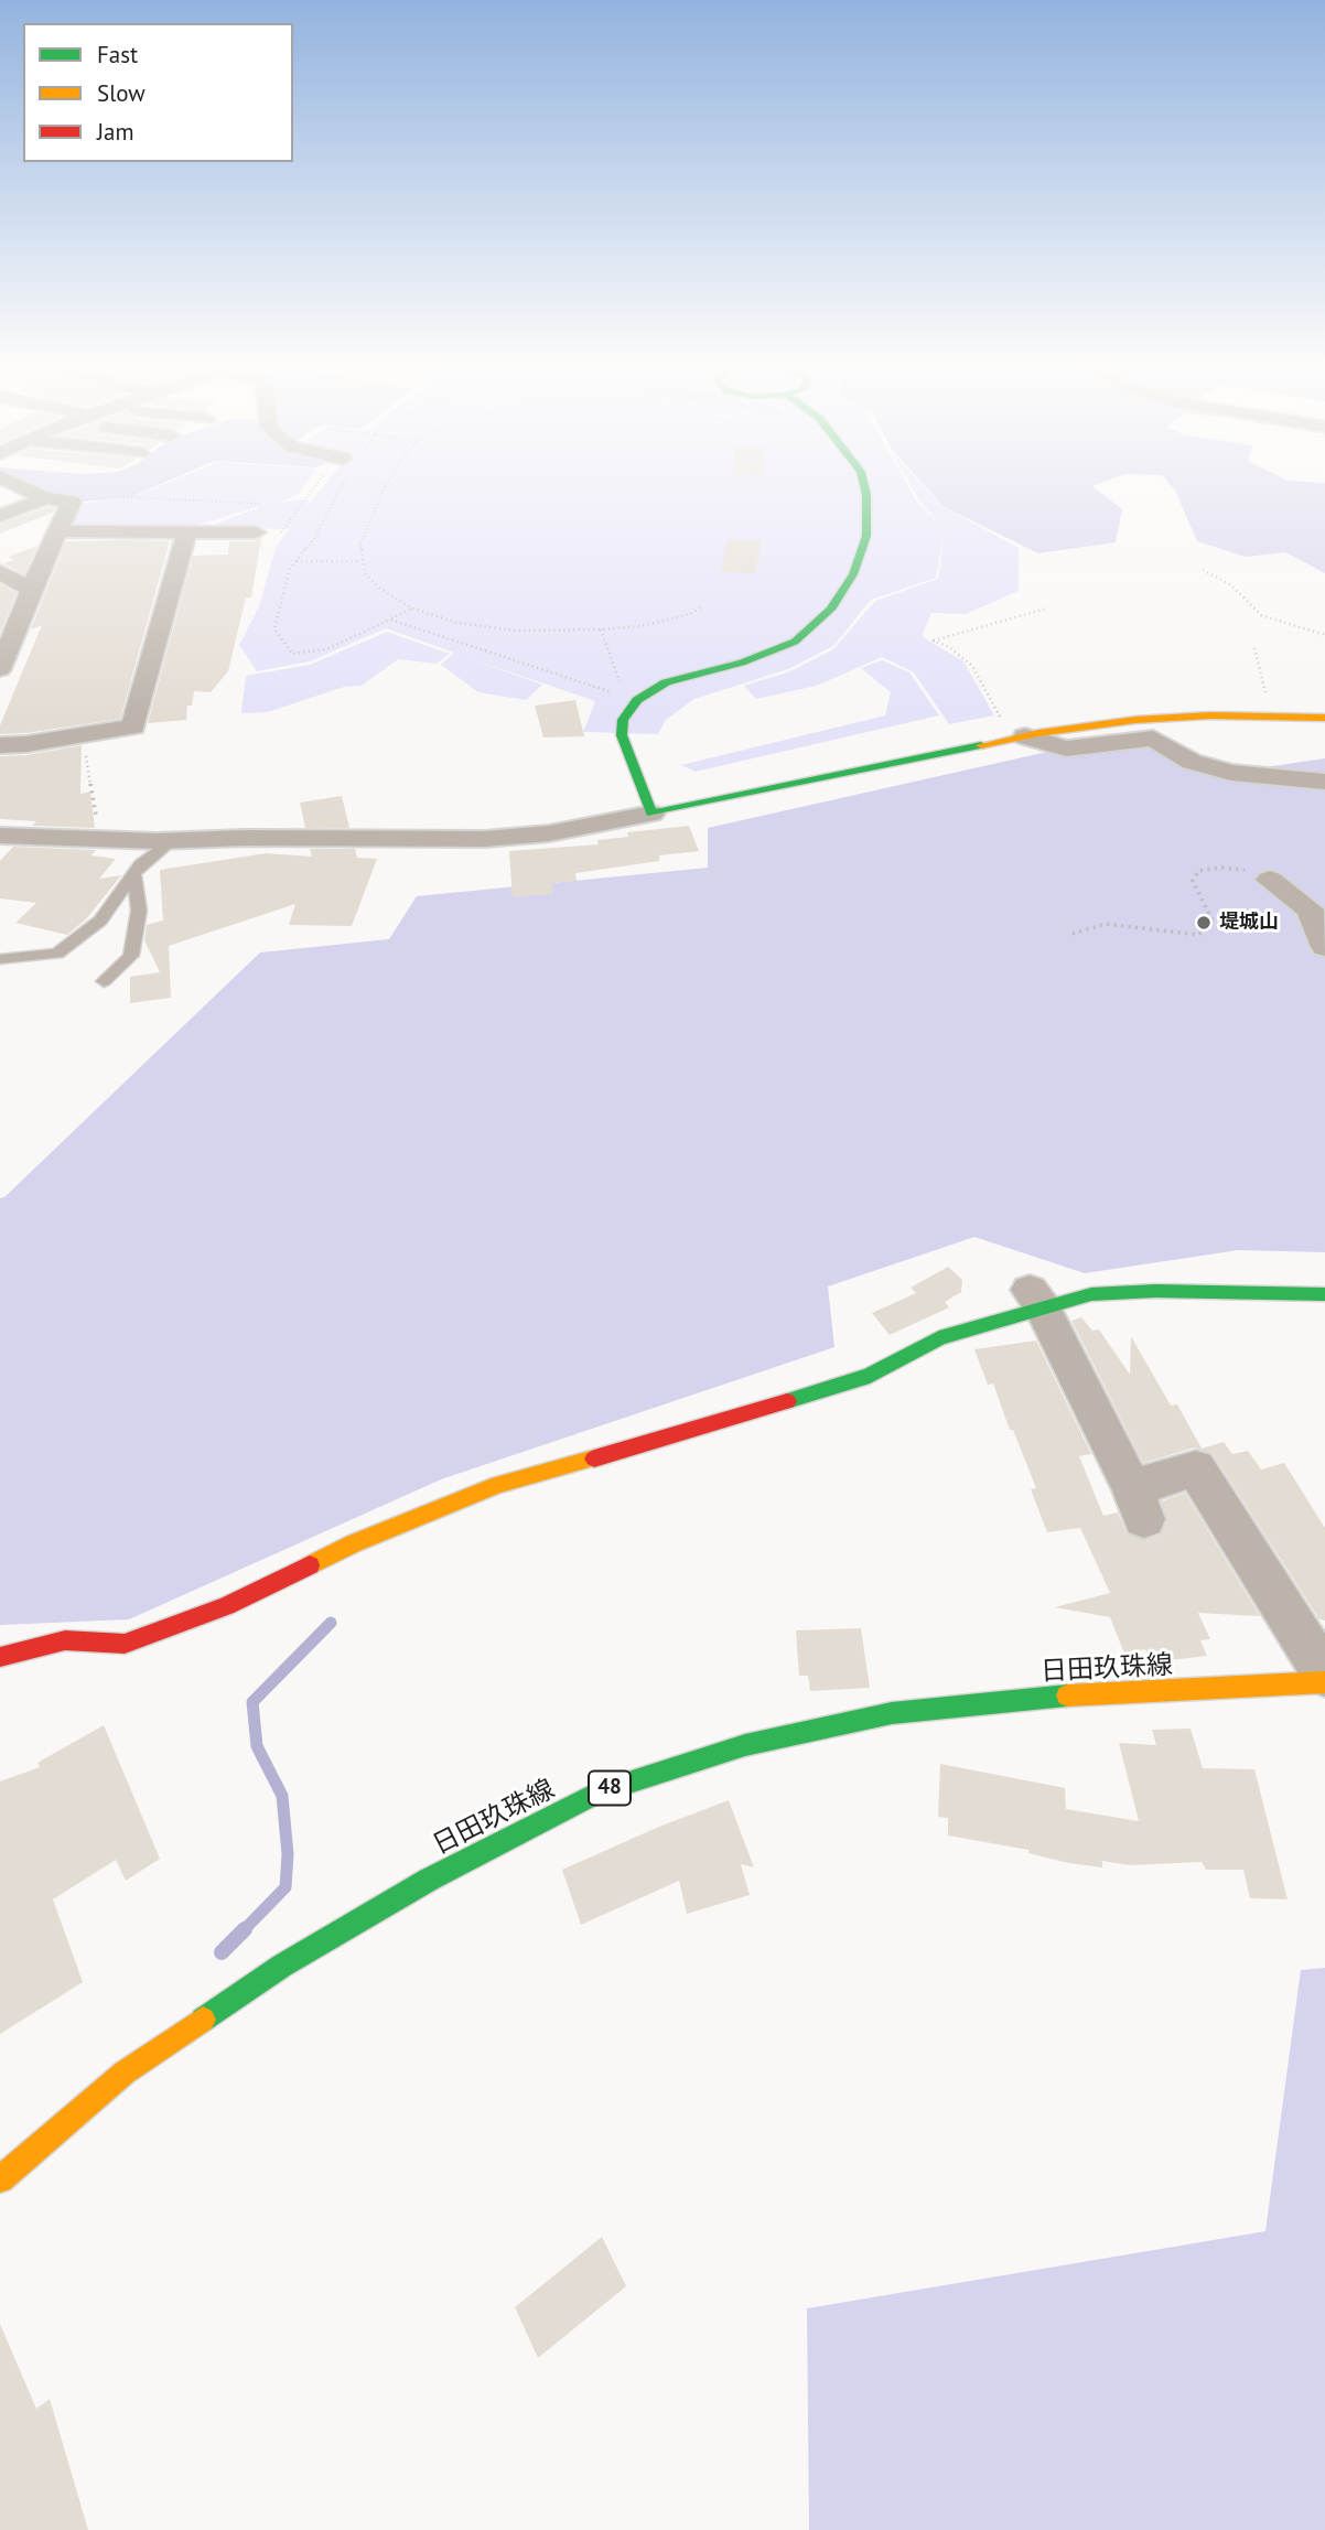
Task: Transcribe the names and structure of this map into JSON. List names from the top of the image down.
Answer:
{
  "streets": {
    "street": ["日田玖珠線", "48"]
  },
  "places": ["堤城山"],
  "legend": ["Fast", "Slow", "Jam"]
}
